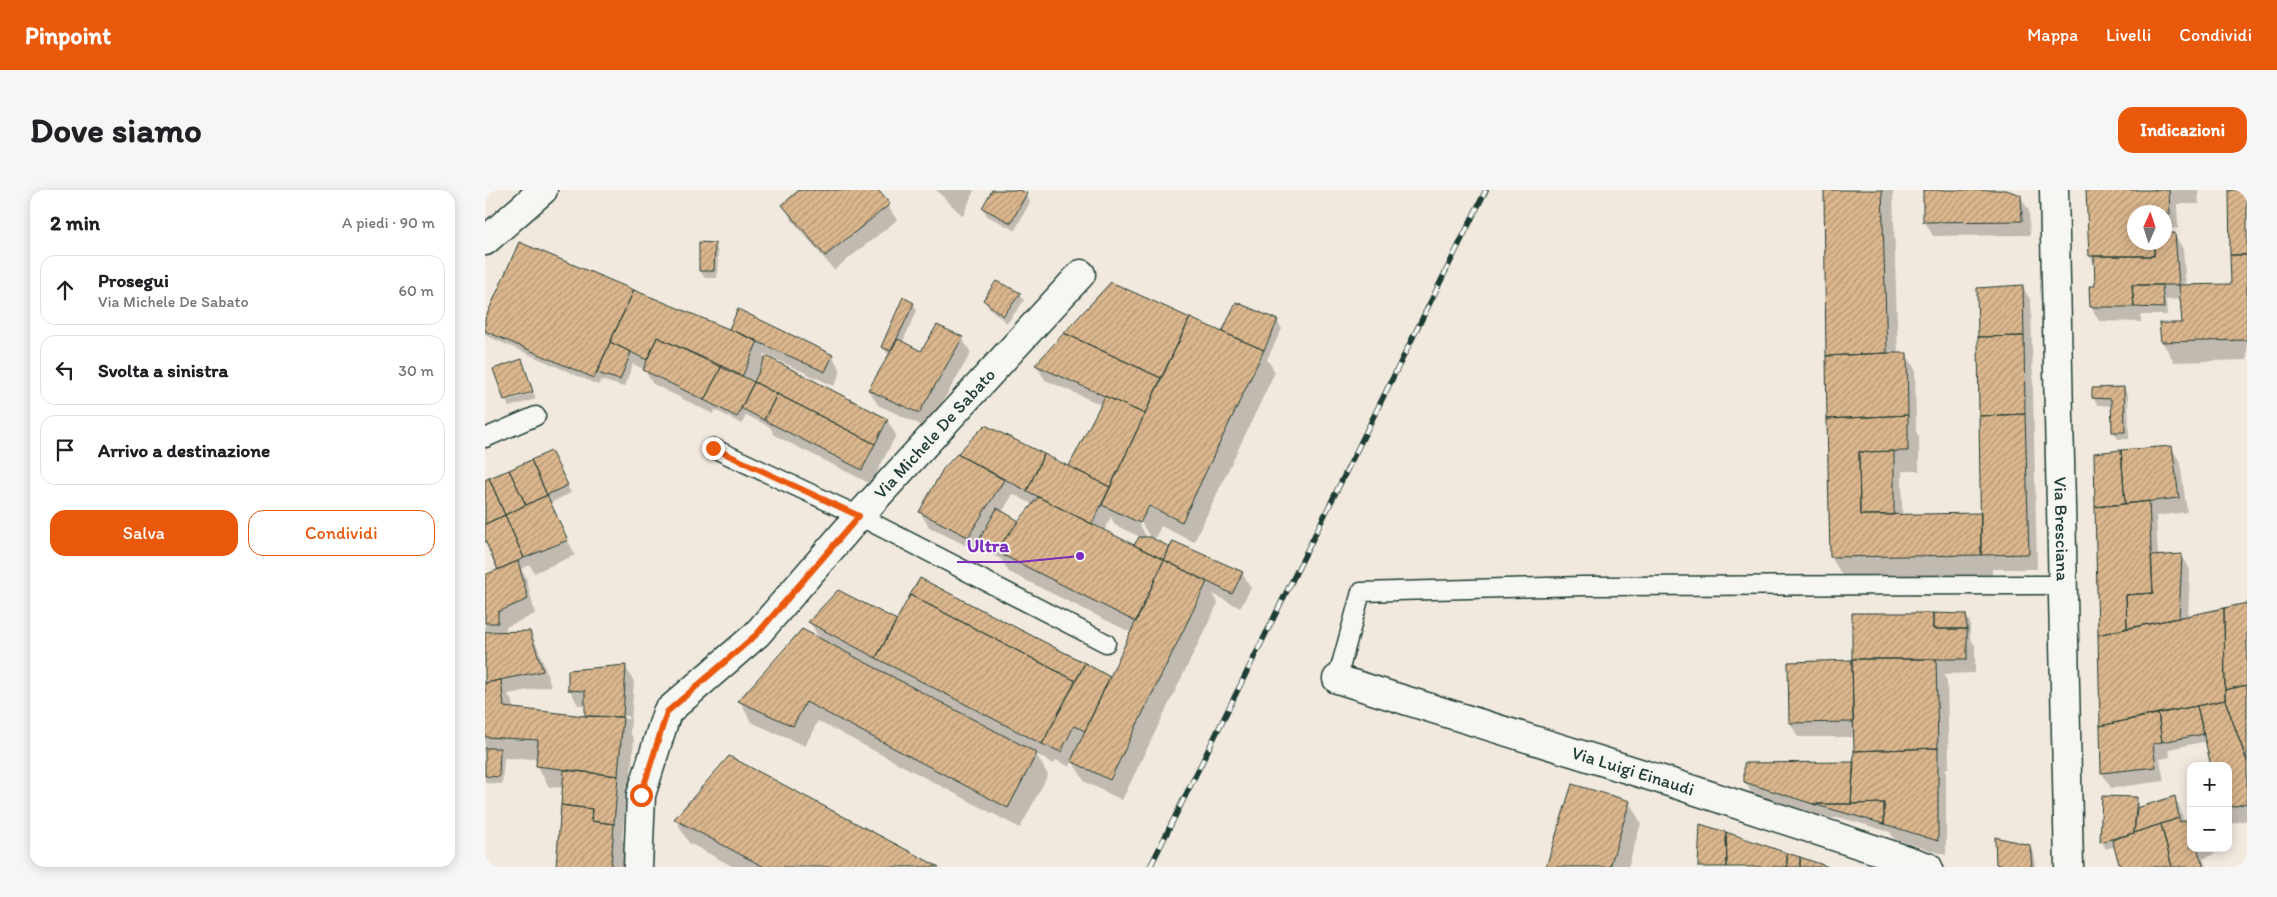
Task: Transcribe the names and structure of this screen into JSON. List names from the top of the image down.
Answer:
{
  "streets": {
    "street": ["Via Michele De Sabato", "Via Bresciana", "Via Luigi Einaudi"]
  },
  "places": ["Ultra"],
  "north": "top",
  "page": {
    "header": "Pinpoint",
    "nav": ["Mappa", "Livelli", "Condividi"],
    "buttons": [
      "Indicazioni",
      ["Salva", "Condividi"]
    ],
    "title": "Dove siamo",
    "heading": ["2 min", "A piedi · 90 m"],
    "list": [
      ["Prosegui", "Via Michele De Sabato", "60 m"],
      ["Svolta a sinistra", "30 m"],
      "Arrivo a destinazione"
    ],
    "map_buttons": ["+", "−"]
  }
}
